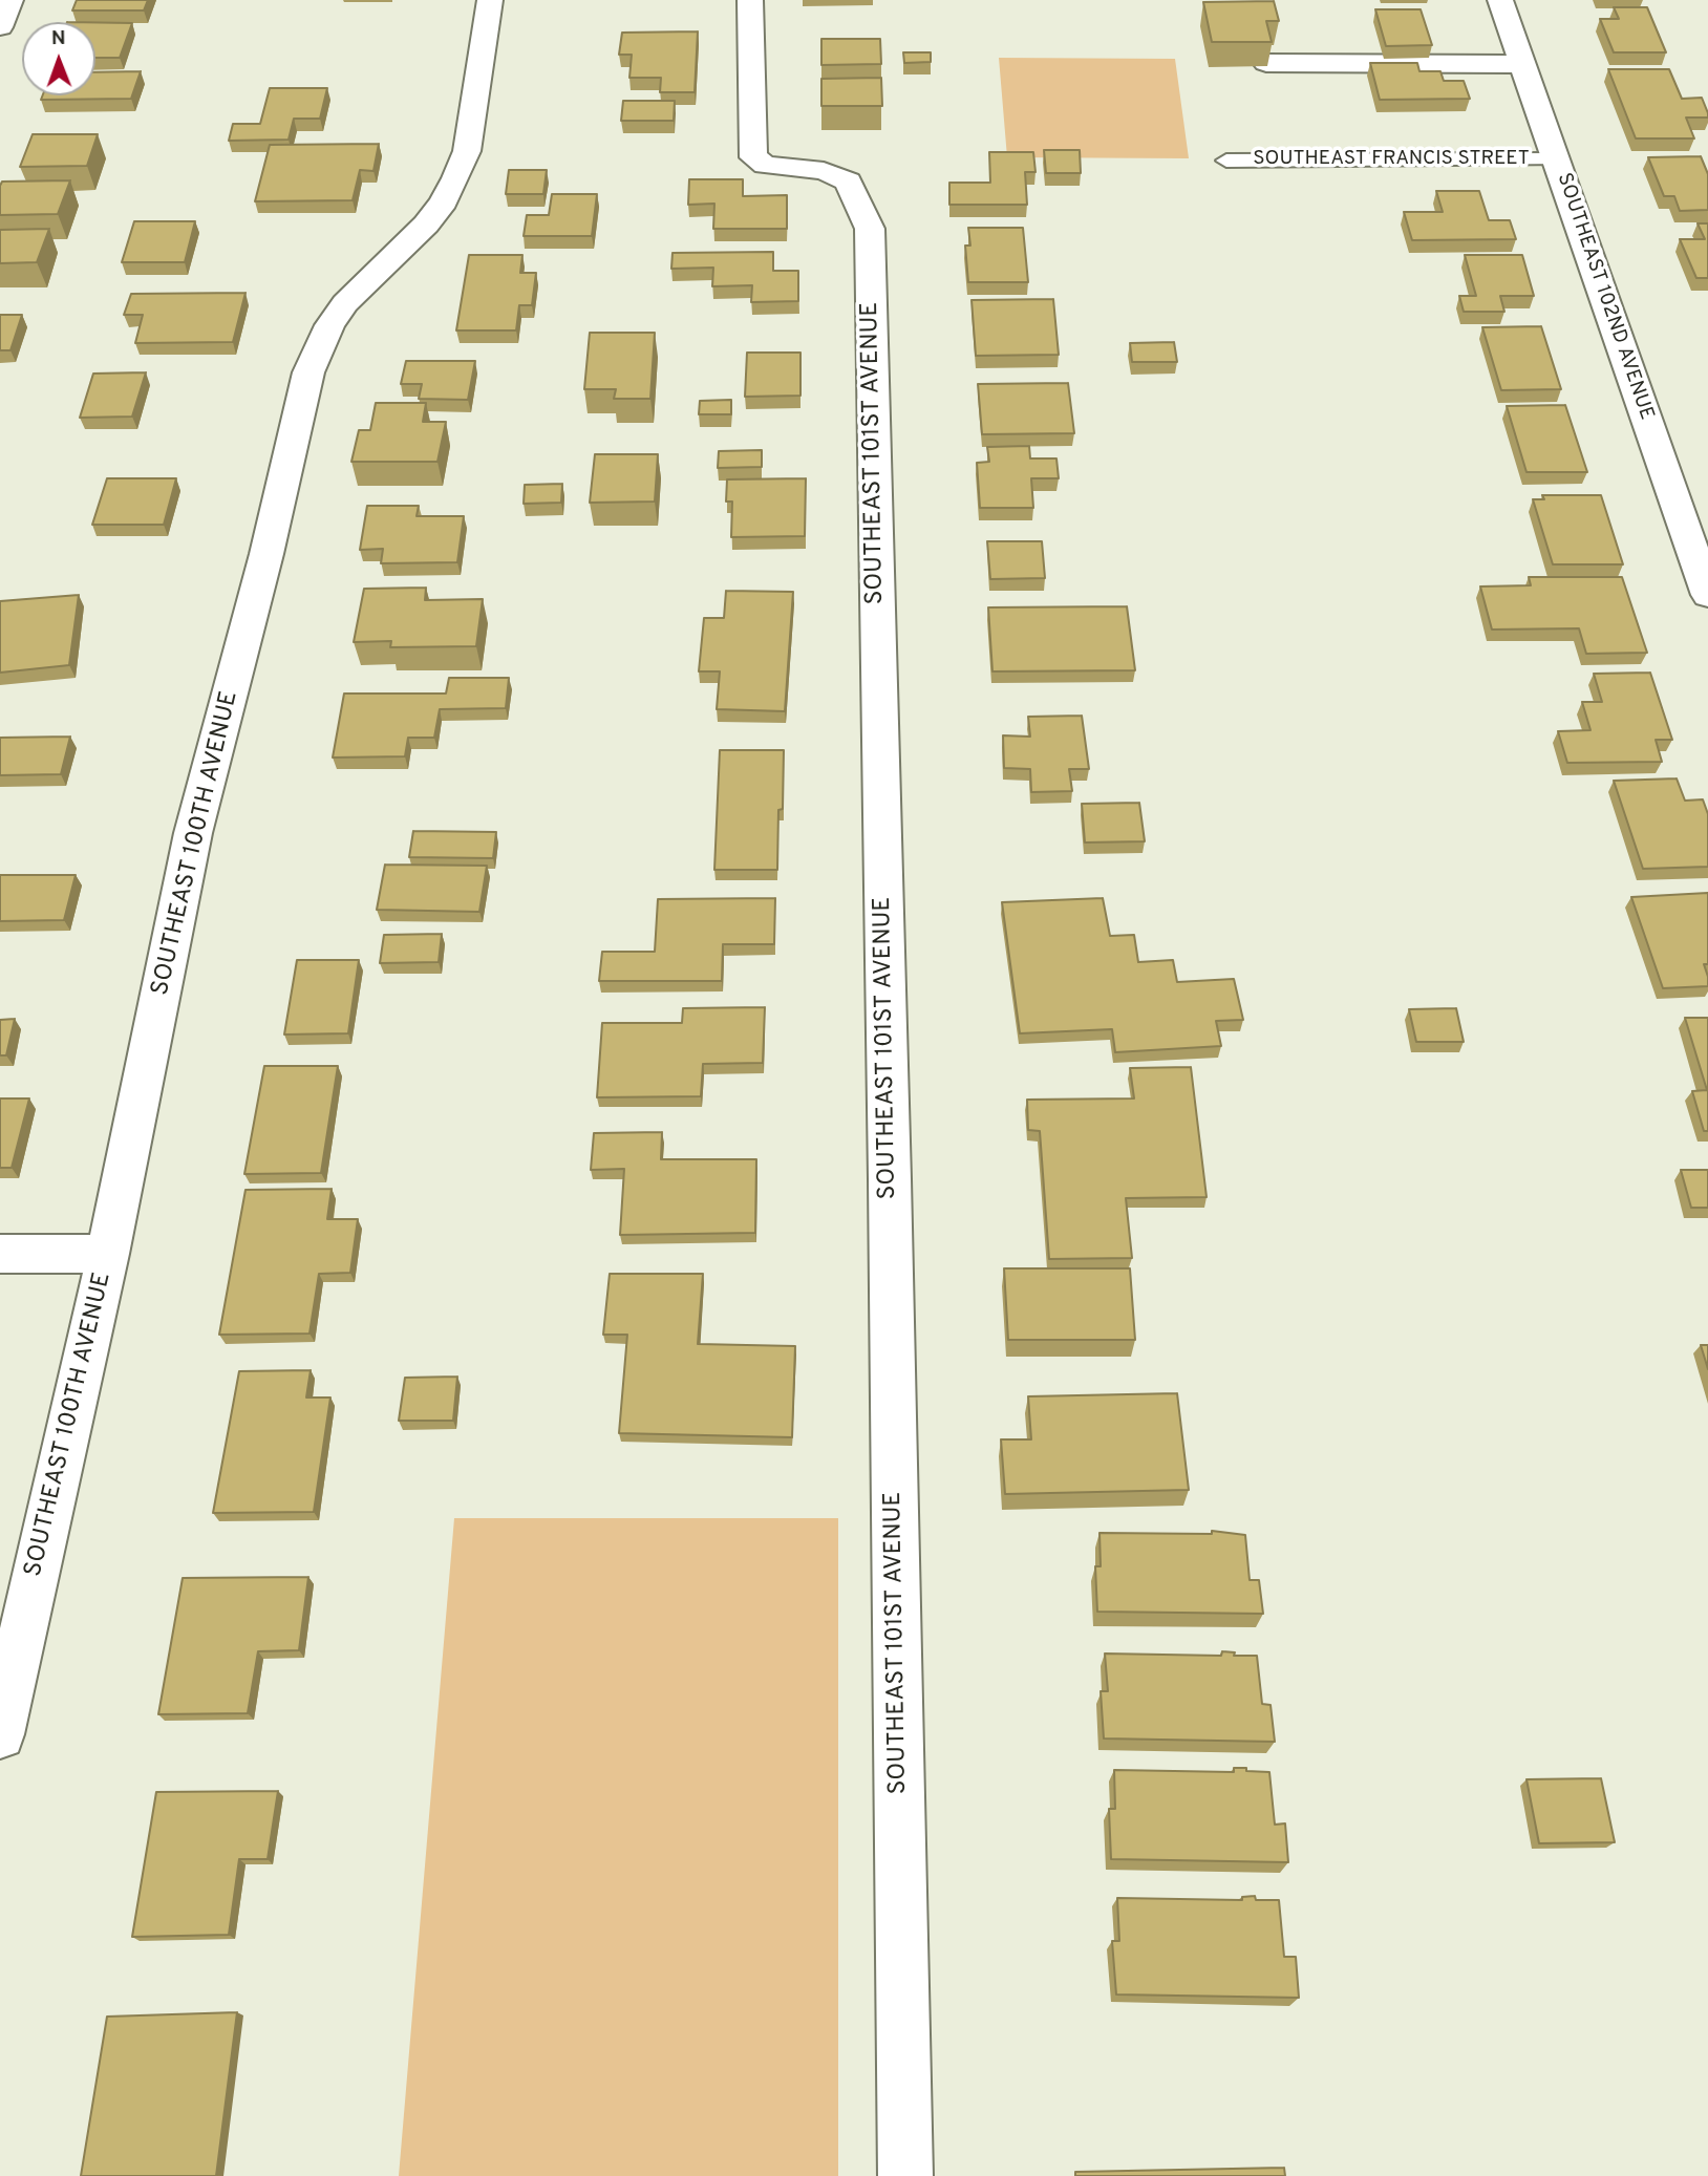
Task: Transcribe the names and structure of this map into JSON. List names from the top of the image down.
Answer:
{
  "streets": {
    "street": ["SOUTHEAST 102ND AVENUE", "SOUTHEAST 101ST AVENUE", "SOUTHEAST 100TH AVENUE"],
    "lane": ["SOUTHEAST FRANCIS STREET"]
  },
  "crossings": [
    ["SOUTHEAST FRANCIS STREET", "SOUTHEAST 102ND AVENUE"]
  ],
  "north": "top"
}
